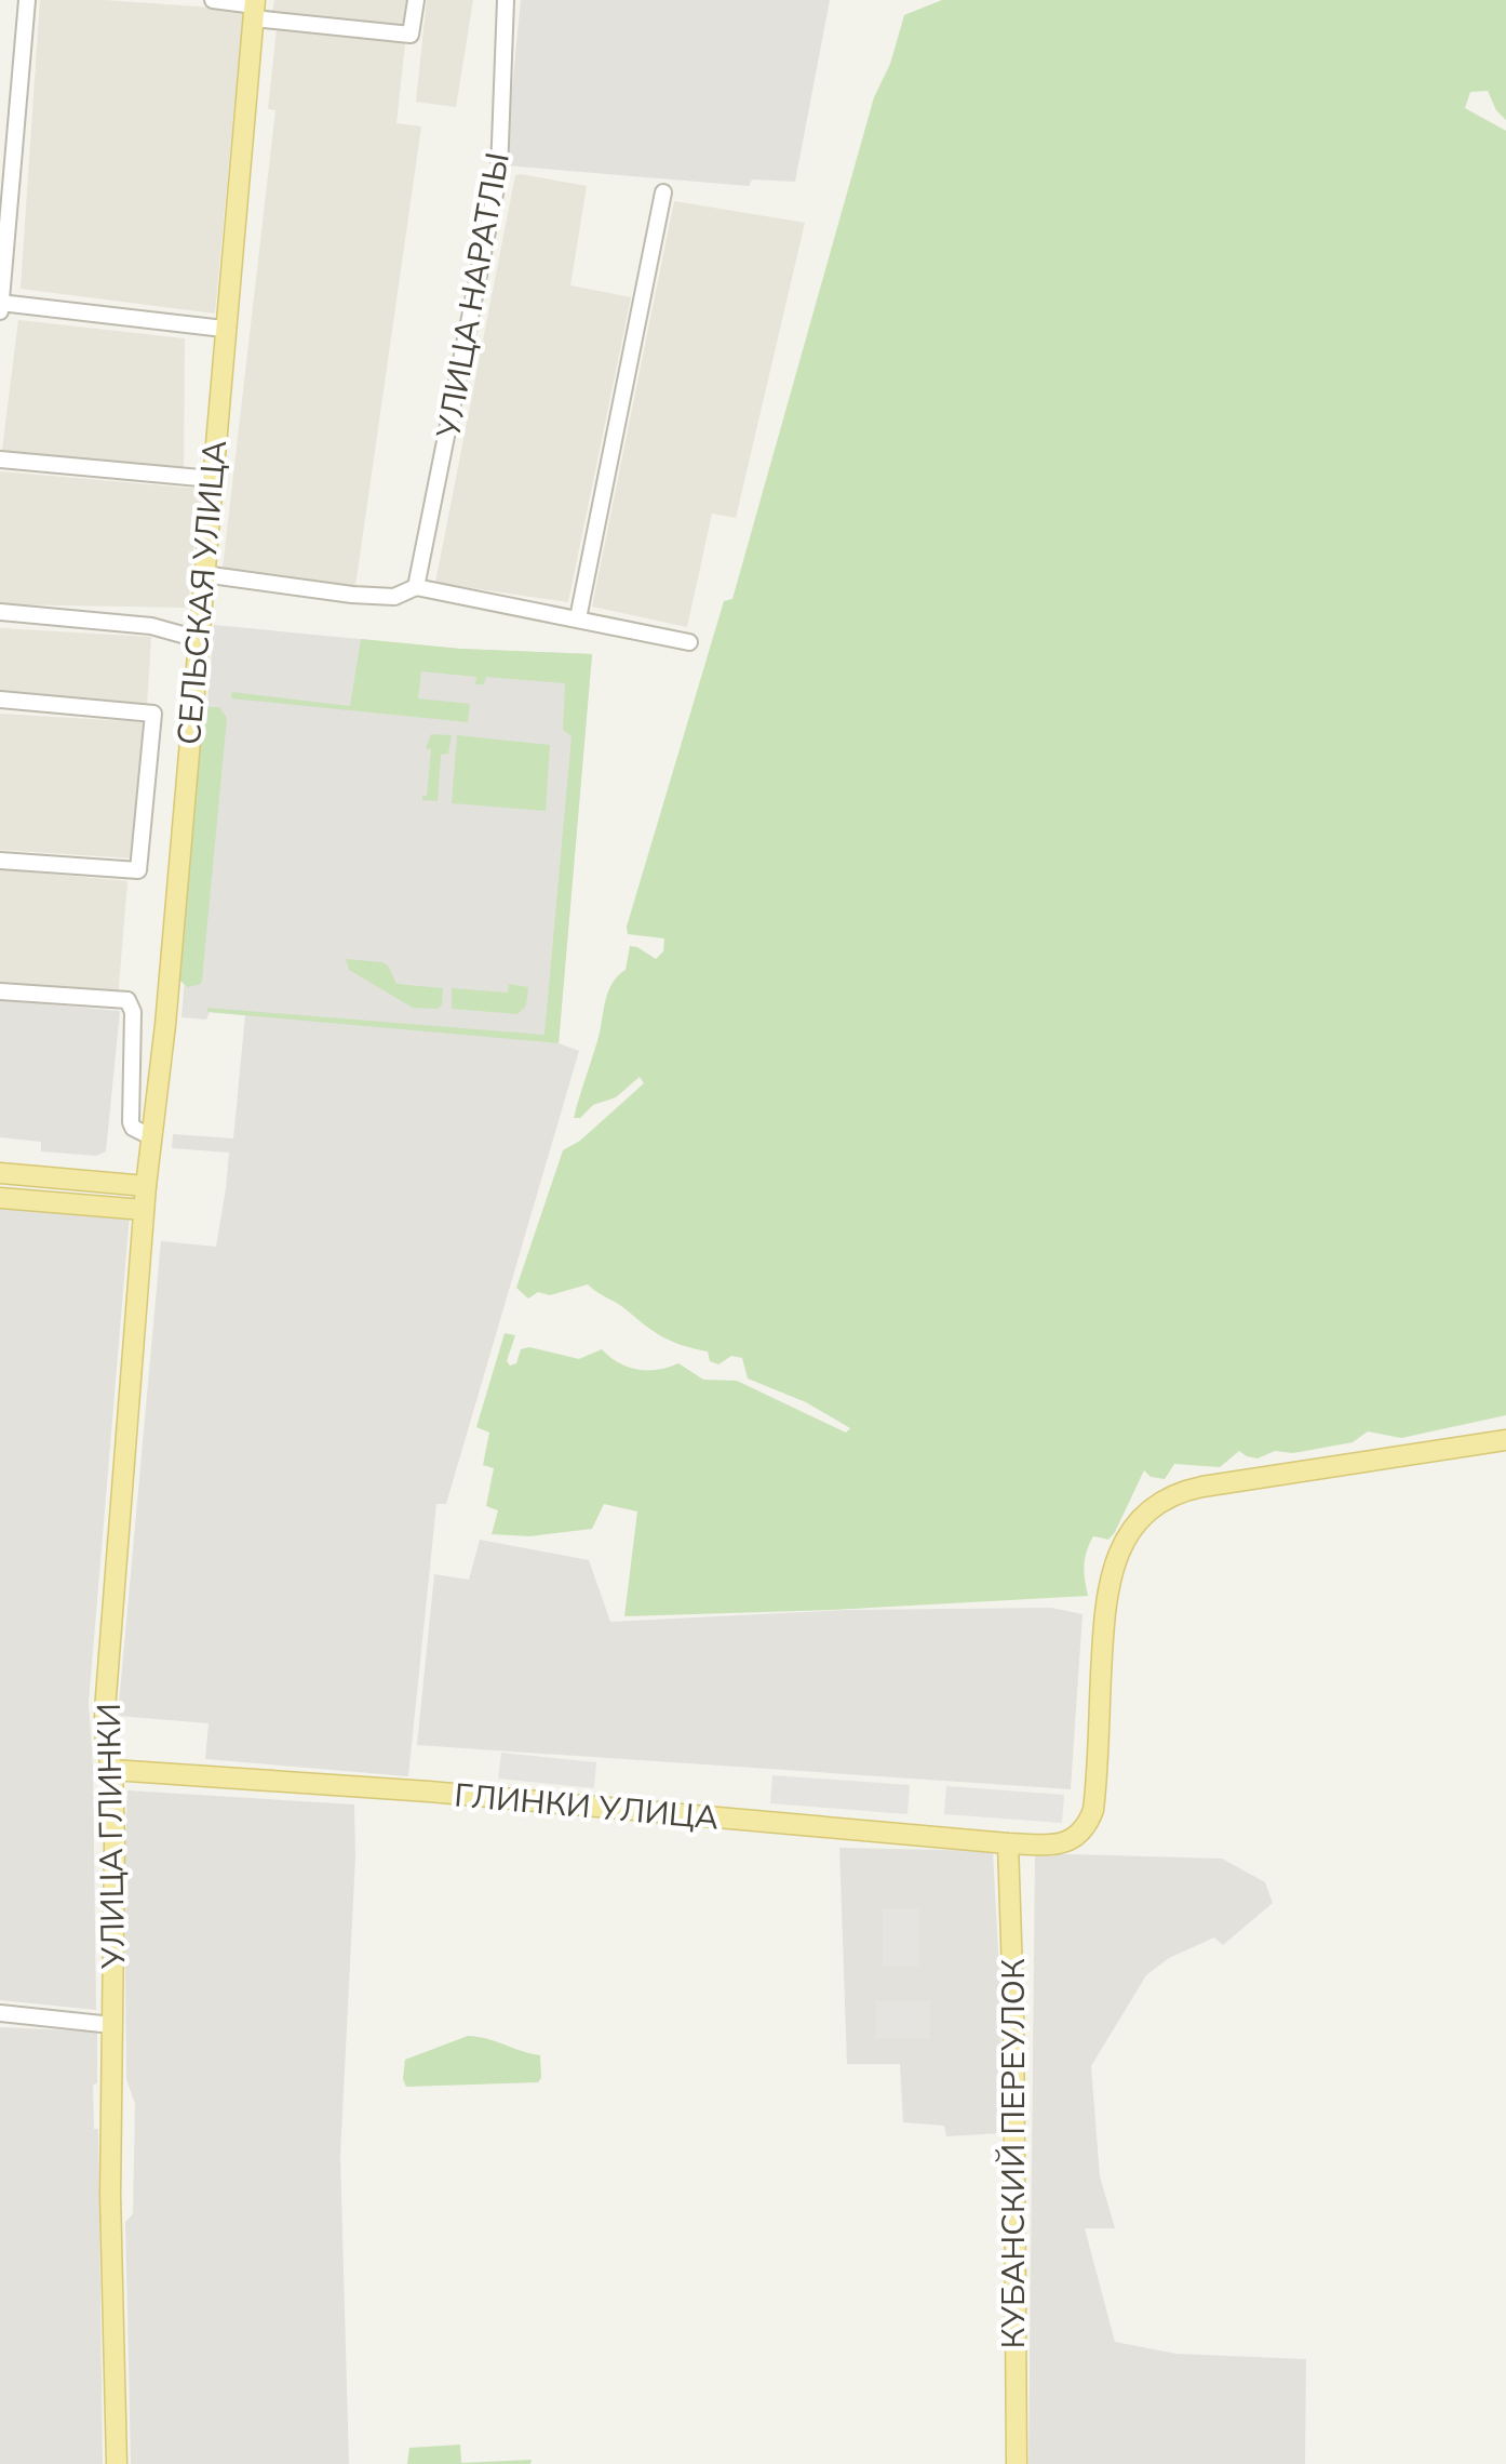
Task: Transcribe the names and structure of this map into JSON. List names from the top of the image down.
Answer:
{
  "streets": {
    "main road": [
      "СЕЛЬСКАЯ УЛИЦА",
      "ГЛИНКИ УЛИЦА",
      "УЛИЦА ГЛИНКИ",
      "КУБАНСКИЙ ПЕРЕУЛОК"
    ],
    "street": ["УЛИЦА НАРАТЛЫ"]
  },
  "crossings": [
    ["СЕЛЬСКАЯ УЛИЦА", "УЛИЦА ГЛИНКИ"],
    ["ГЛИНКИ УЛИЦА", "УЛИЦА ГЛИНКИ"],
    ["ГЛИНКИ УЛИЦА", "КУБАНСКИЙ ПЕРЕУЛОК"]
  ]
}
